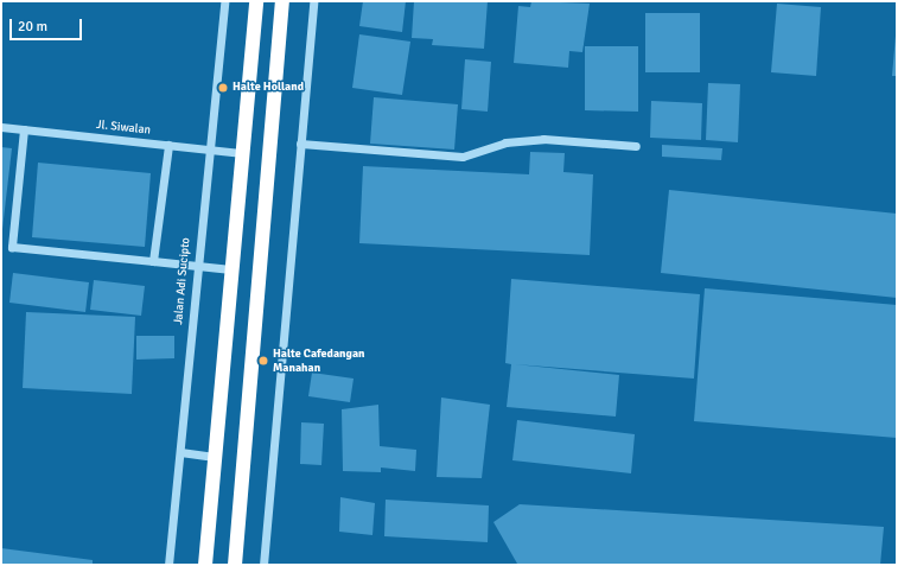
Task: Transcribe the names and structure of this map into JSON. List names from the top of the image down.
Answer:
{
  "streets": {
    "street": ["Jl. Siwalan", "Jalan Adi Sucipto"]
  },
  "crossings": [
    ["Jl. Siwalan", "Jalan Adi Sucipto"]
  ],
  "places": ["Halte Holland", "Halte Cafedangan Manahan"],
  "scale_bar": "20 m"
}
